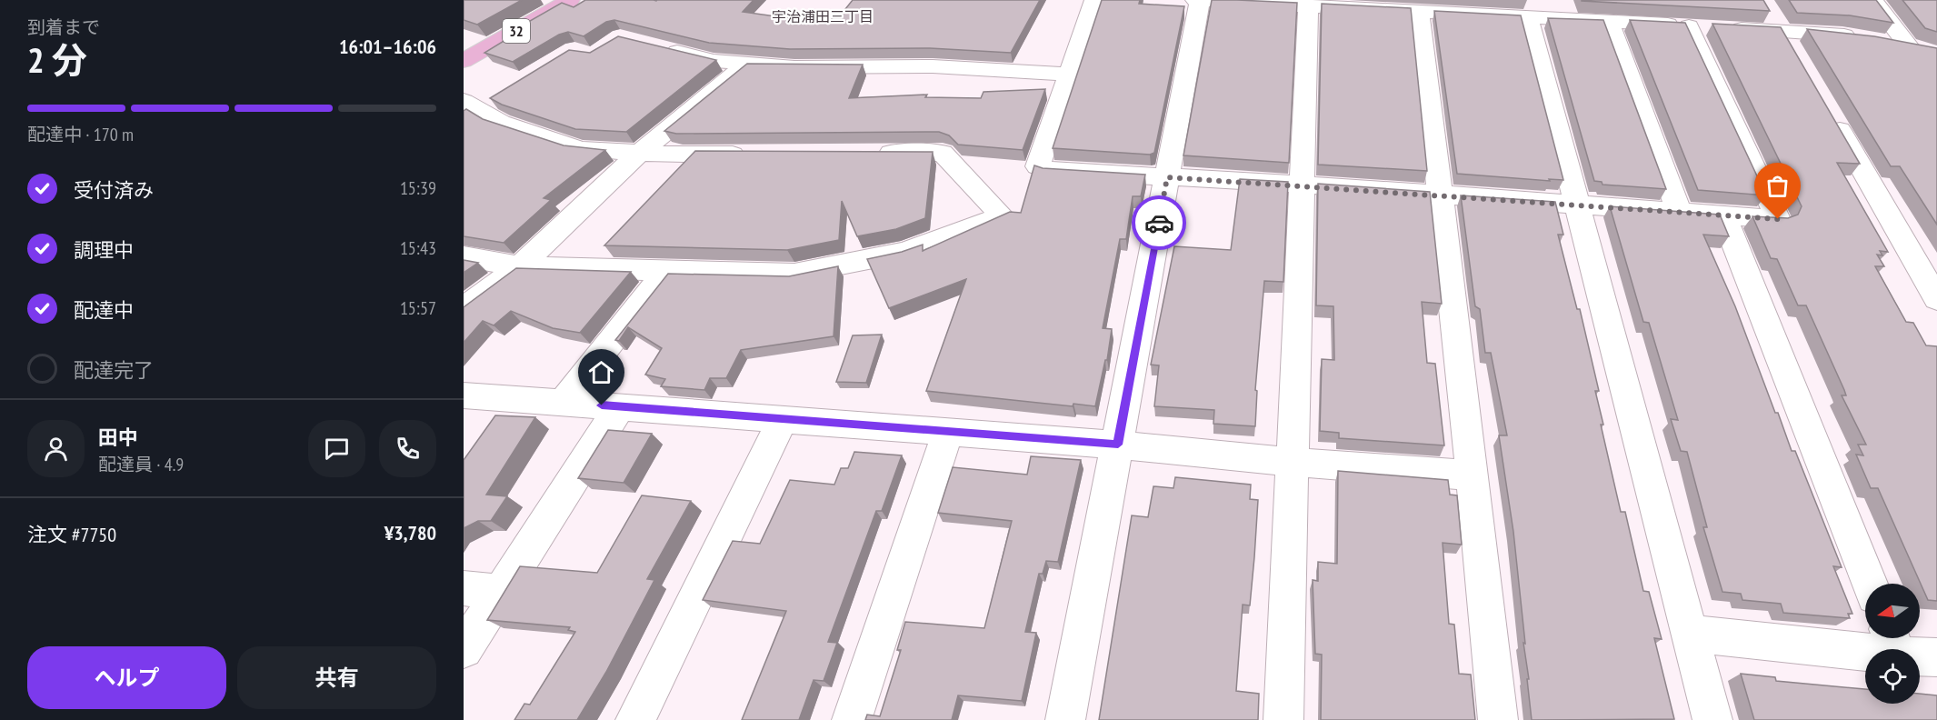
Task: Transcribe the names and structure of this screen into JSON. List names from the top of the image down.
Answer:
{
  "streets": {
    "main road": ["32"]
  },
  "districts": ["宇治浦田三丁目"],
  "north": "left",
  "page": {
    "heading": ["2 分", "到着まで", "16:01–16:06"],
    "panel": [
      "田中",
      "配達員 · 4.9",
      "注文 #7750",
      "¥3,780"
    ],
    "bar": "配達中 · 170 m",
    "list": [
      ["受付済み", "15:39"],
      ["調理中", "15:43"],
      ["配達中", "15:57"],
      "配達完了"
    ],
    "buttons": ["ヘルプ", "共有"]
  }
}
